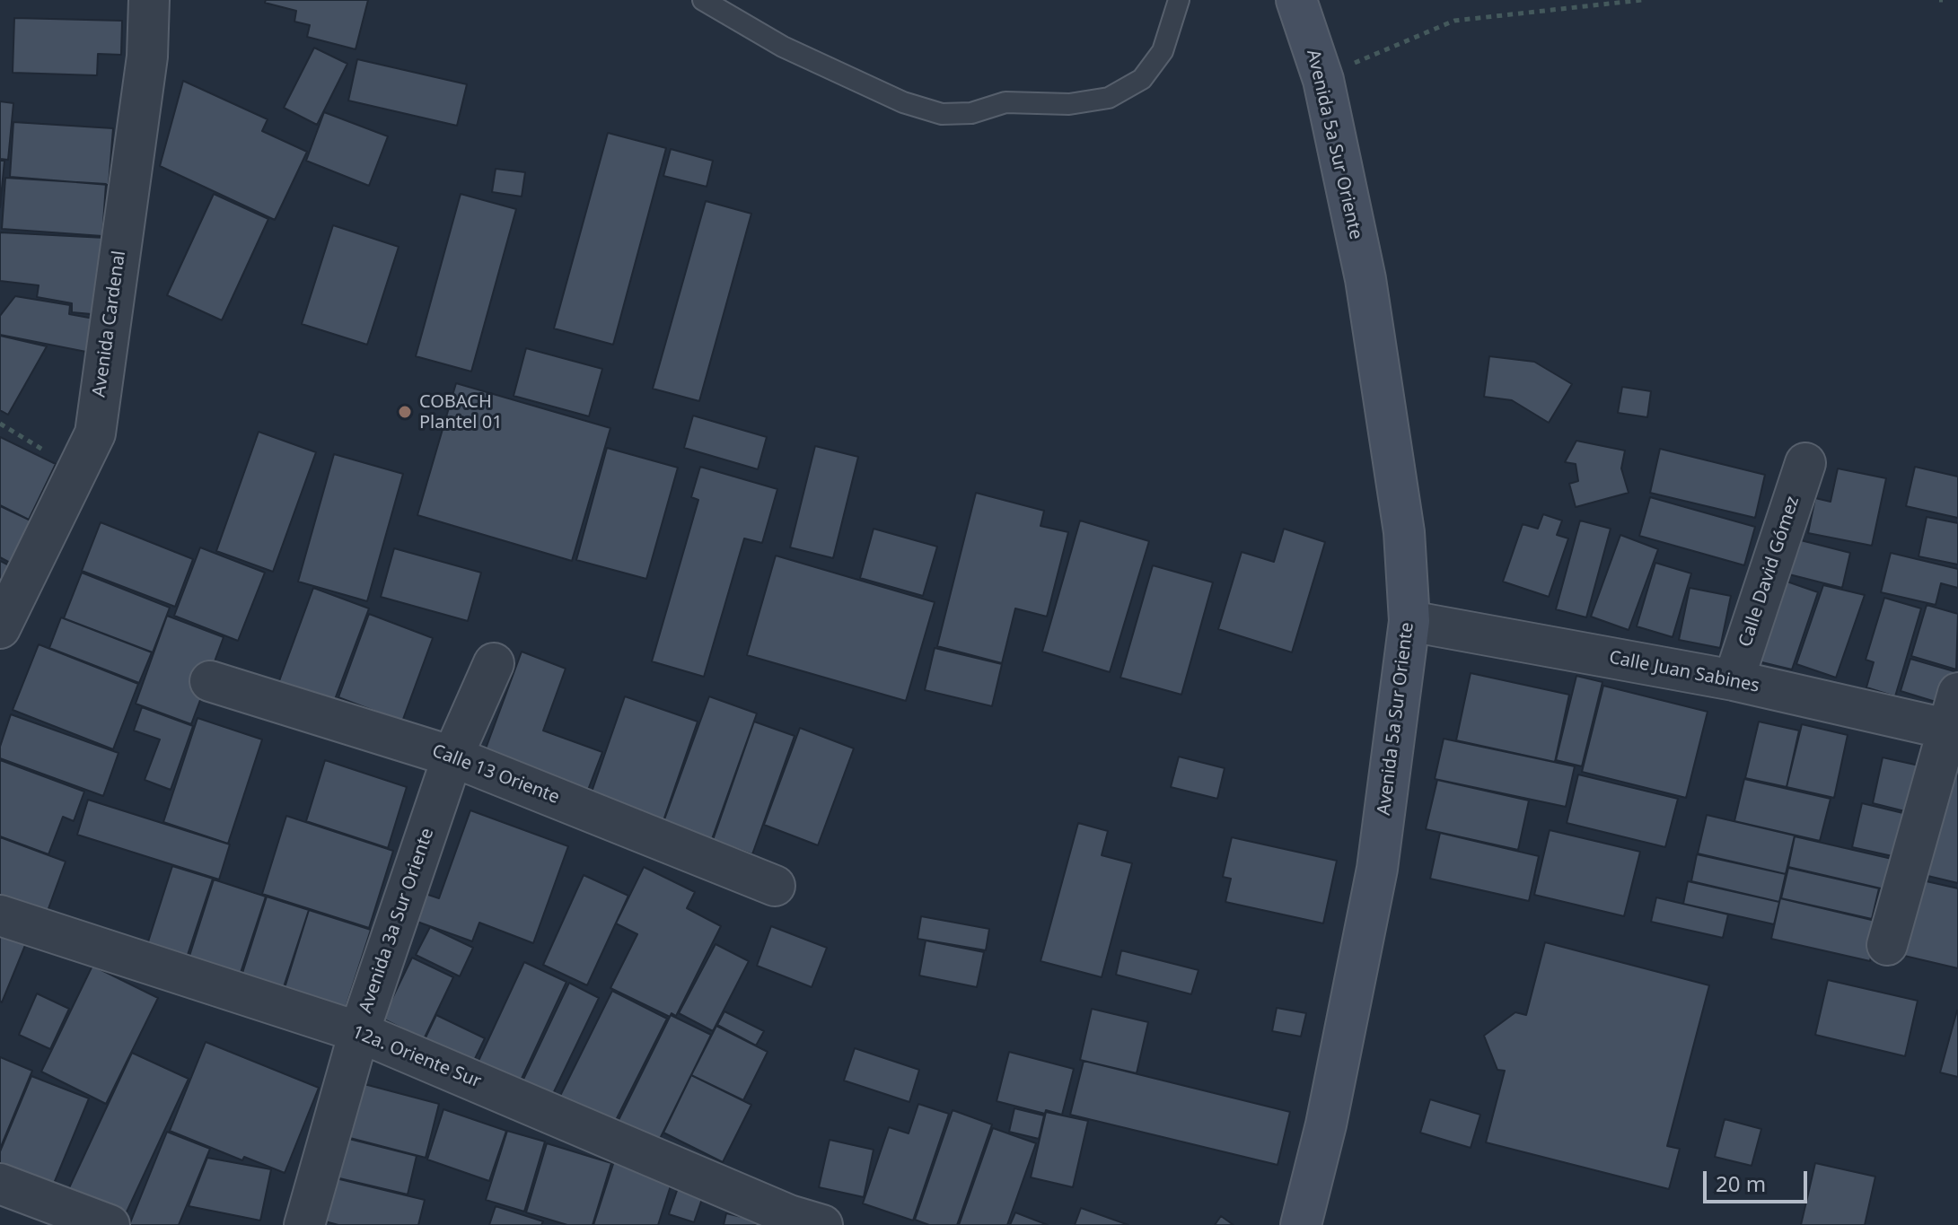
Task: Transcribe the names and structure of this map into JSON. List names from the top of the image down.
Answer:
{
  "streets": {
    "street": [
      "Avenida 5a Sur Oriente",
      "Avenida Cardenal",
      "Calle David Gómez",
      "Calle Juan Sabines",
      "Calle 13 Oriente",
      "Avenida 3a Sur Oriente",
      "12a. Oriente Sur"
    ]
  },
  "crossings": [
    ["Avenida 5a Sur Oriente", "Calle Juan Sabines"],
    ["Calle David Gómez", "Calle Juan Sabines"],
    ["Calle 13 Oriente", "Avenida 3a Sur Oriente"],
    ["Avenida 3a Sur Oriente", "12a. Oriente Sur"]
  ],
  "places": ["COBACH Plantel 01"],
  "scale_bar": "20 m"
}
